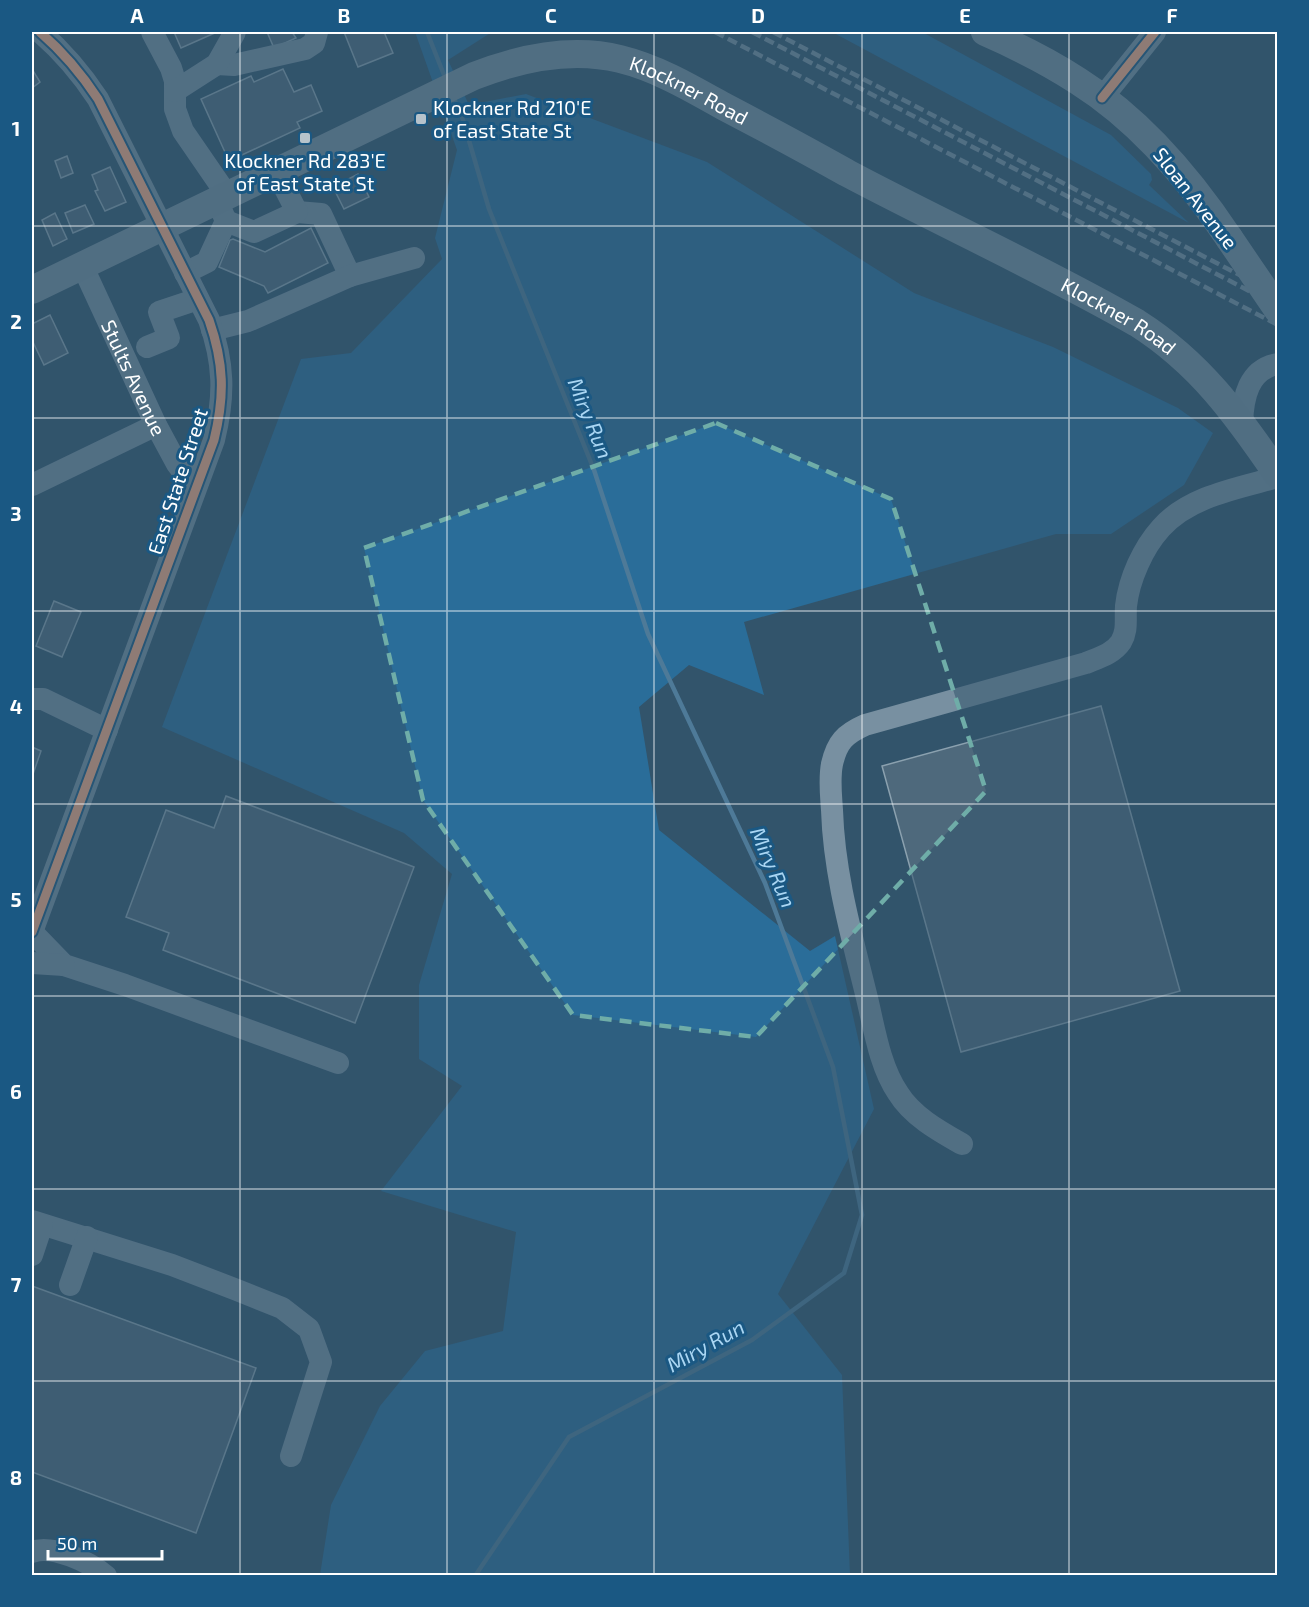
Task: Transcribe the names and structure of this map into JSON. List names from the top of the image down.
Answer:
{
  "streets": {
    "main road": ["Klockner Road", "Sloan Avenue"],
    "street": ["Stults Avenue", "East State Street"]
  },
  "crossings": [
    ["Klockner Road", "Stults Avenue"],
    ["Klockner Road", "East State Street"],
    ["Stults Avenue", "East State Street"]
  ],
  "water": ["Miry Run"],
  "places": {
    "transit": ["Klockner Rd 210'E of East State St", "Klockner Rd 283'E of East State St"]
  },
  "scale_bar": "50 m",
  "grid": {
    "columns": [
      "A",
      "B",
      "C",
      "D",
      "E",
      "F"
    ],
    "rows": [
      "1",
      "2",
      "3",
      "4",
      "5",
      "6",
      "7",
      "8"
    ]
  }
}
